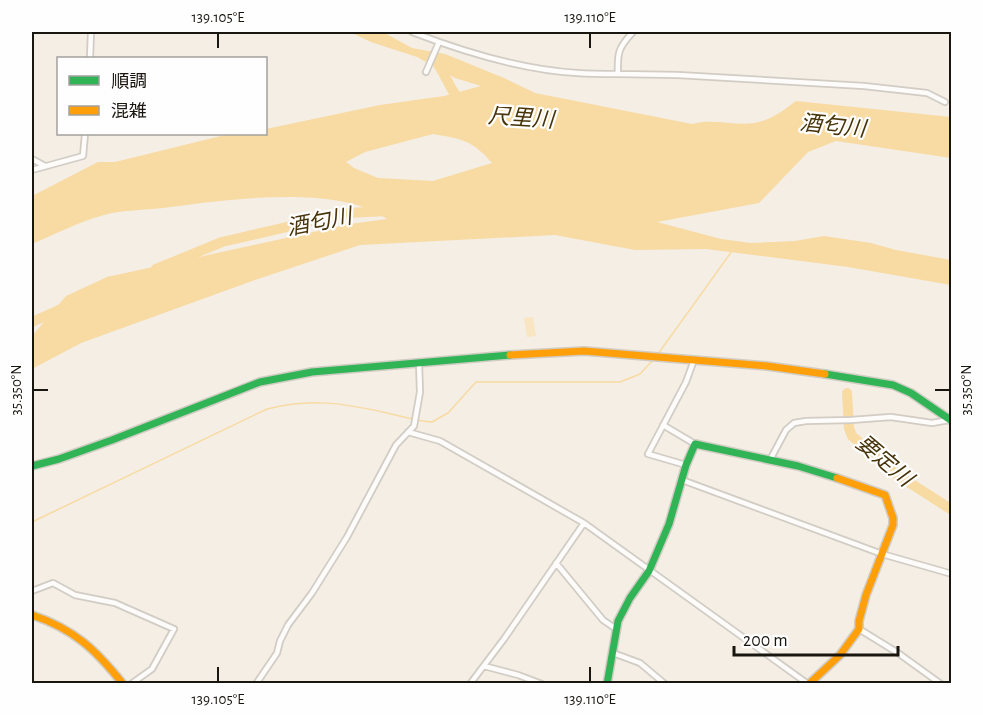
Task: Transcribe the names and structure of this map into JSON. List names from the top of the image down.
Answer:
{
  "water": ["尺里川", "酒匂川", "要定川"],
  "legend": ["順調", "混雑"],
  "scale_bar": "200 m",
  "coordinates": ["139.105°E", "139.110°E", "35.350°N"]
}
